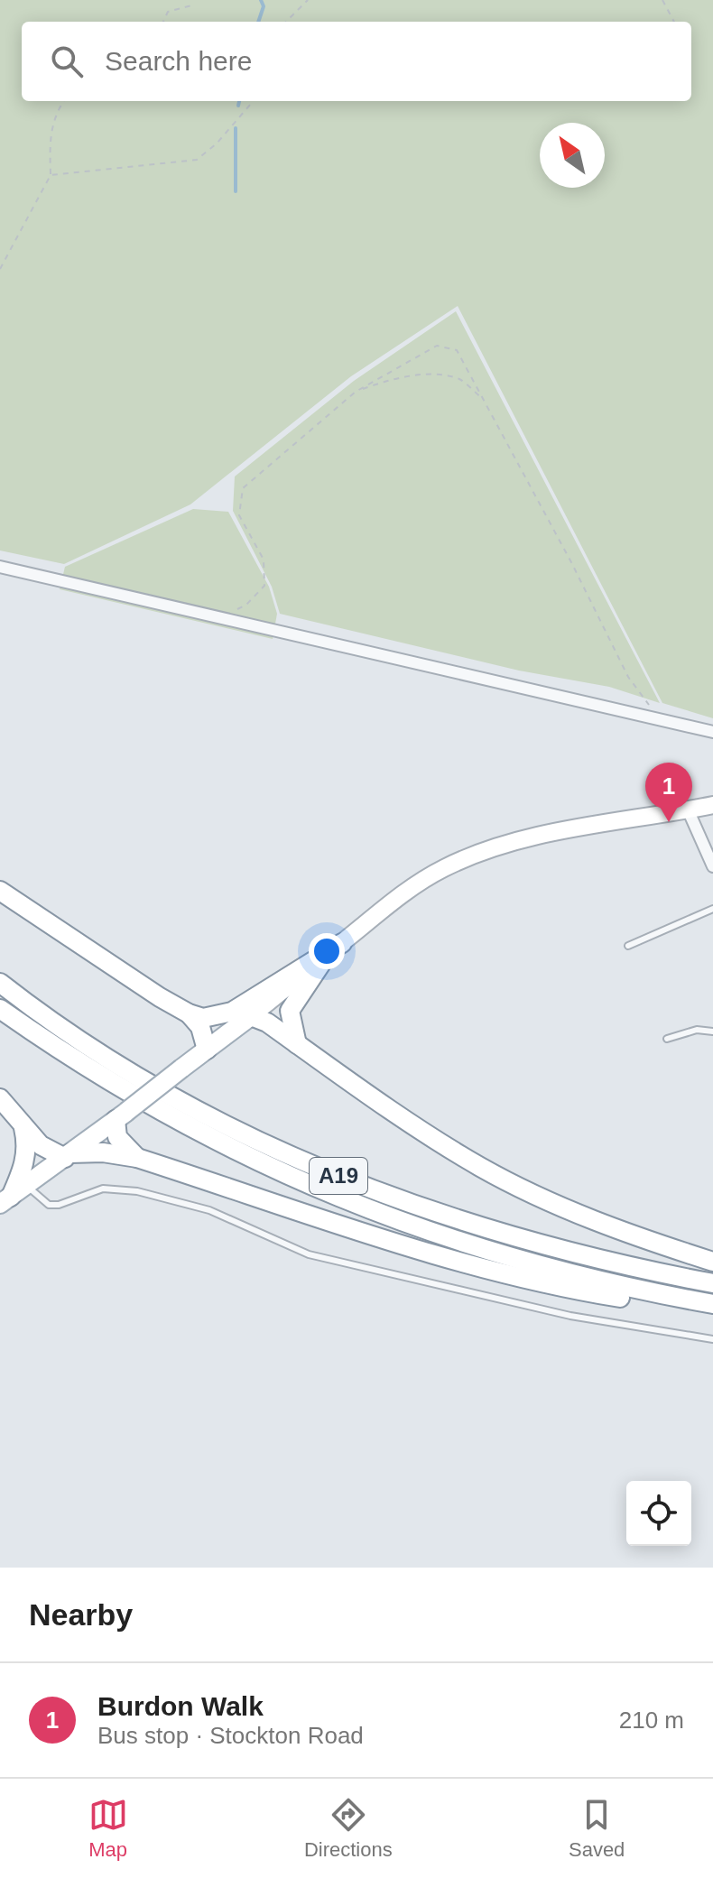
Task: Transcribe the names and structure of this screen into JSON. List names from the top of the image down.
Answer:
{
  "streets": {
    "main road": ["A19"]
  },
  "north": "top left",
  "page": {
    "search": "Search here",
    "pins": "1",
    "heading": "Nearby",
    "list": [
      {
        "mark": "1",
        "name": "Burdon Walk",
        "note": "Bus stop · Stockton Road",
        "value": "210 m"
      }
    ],
    "nav": ["Map", "Directions", "Saved"]
  }
}
